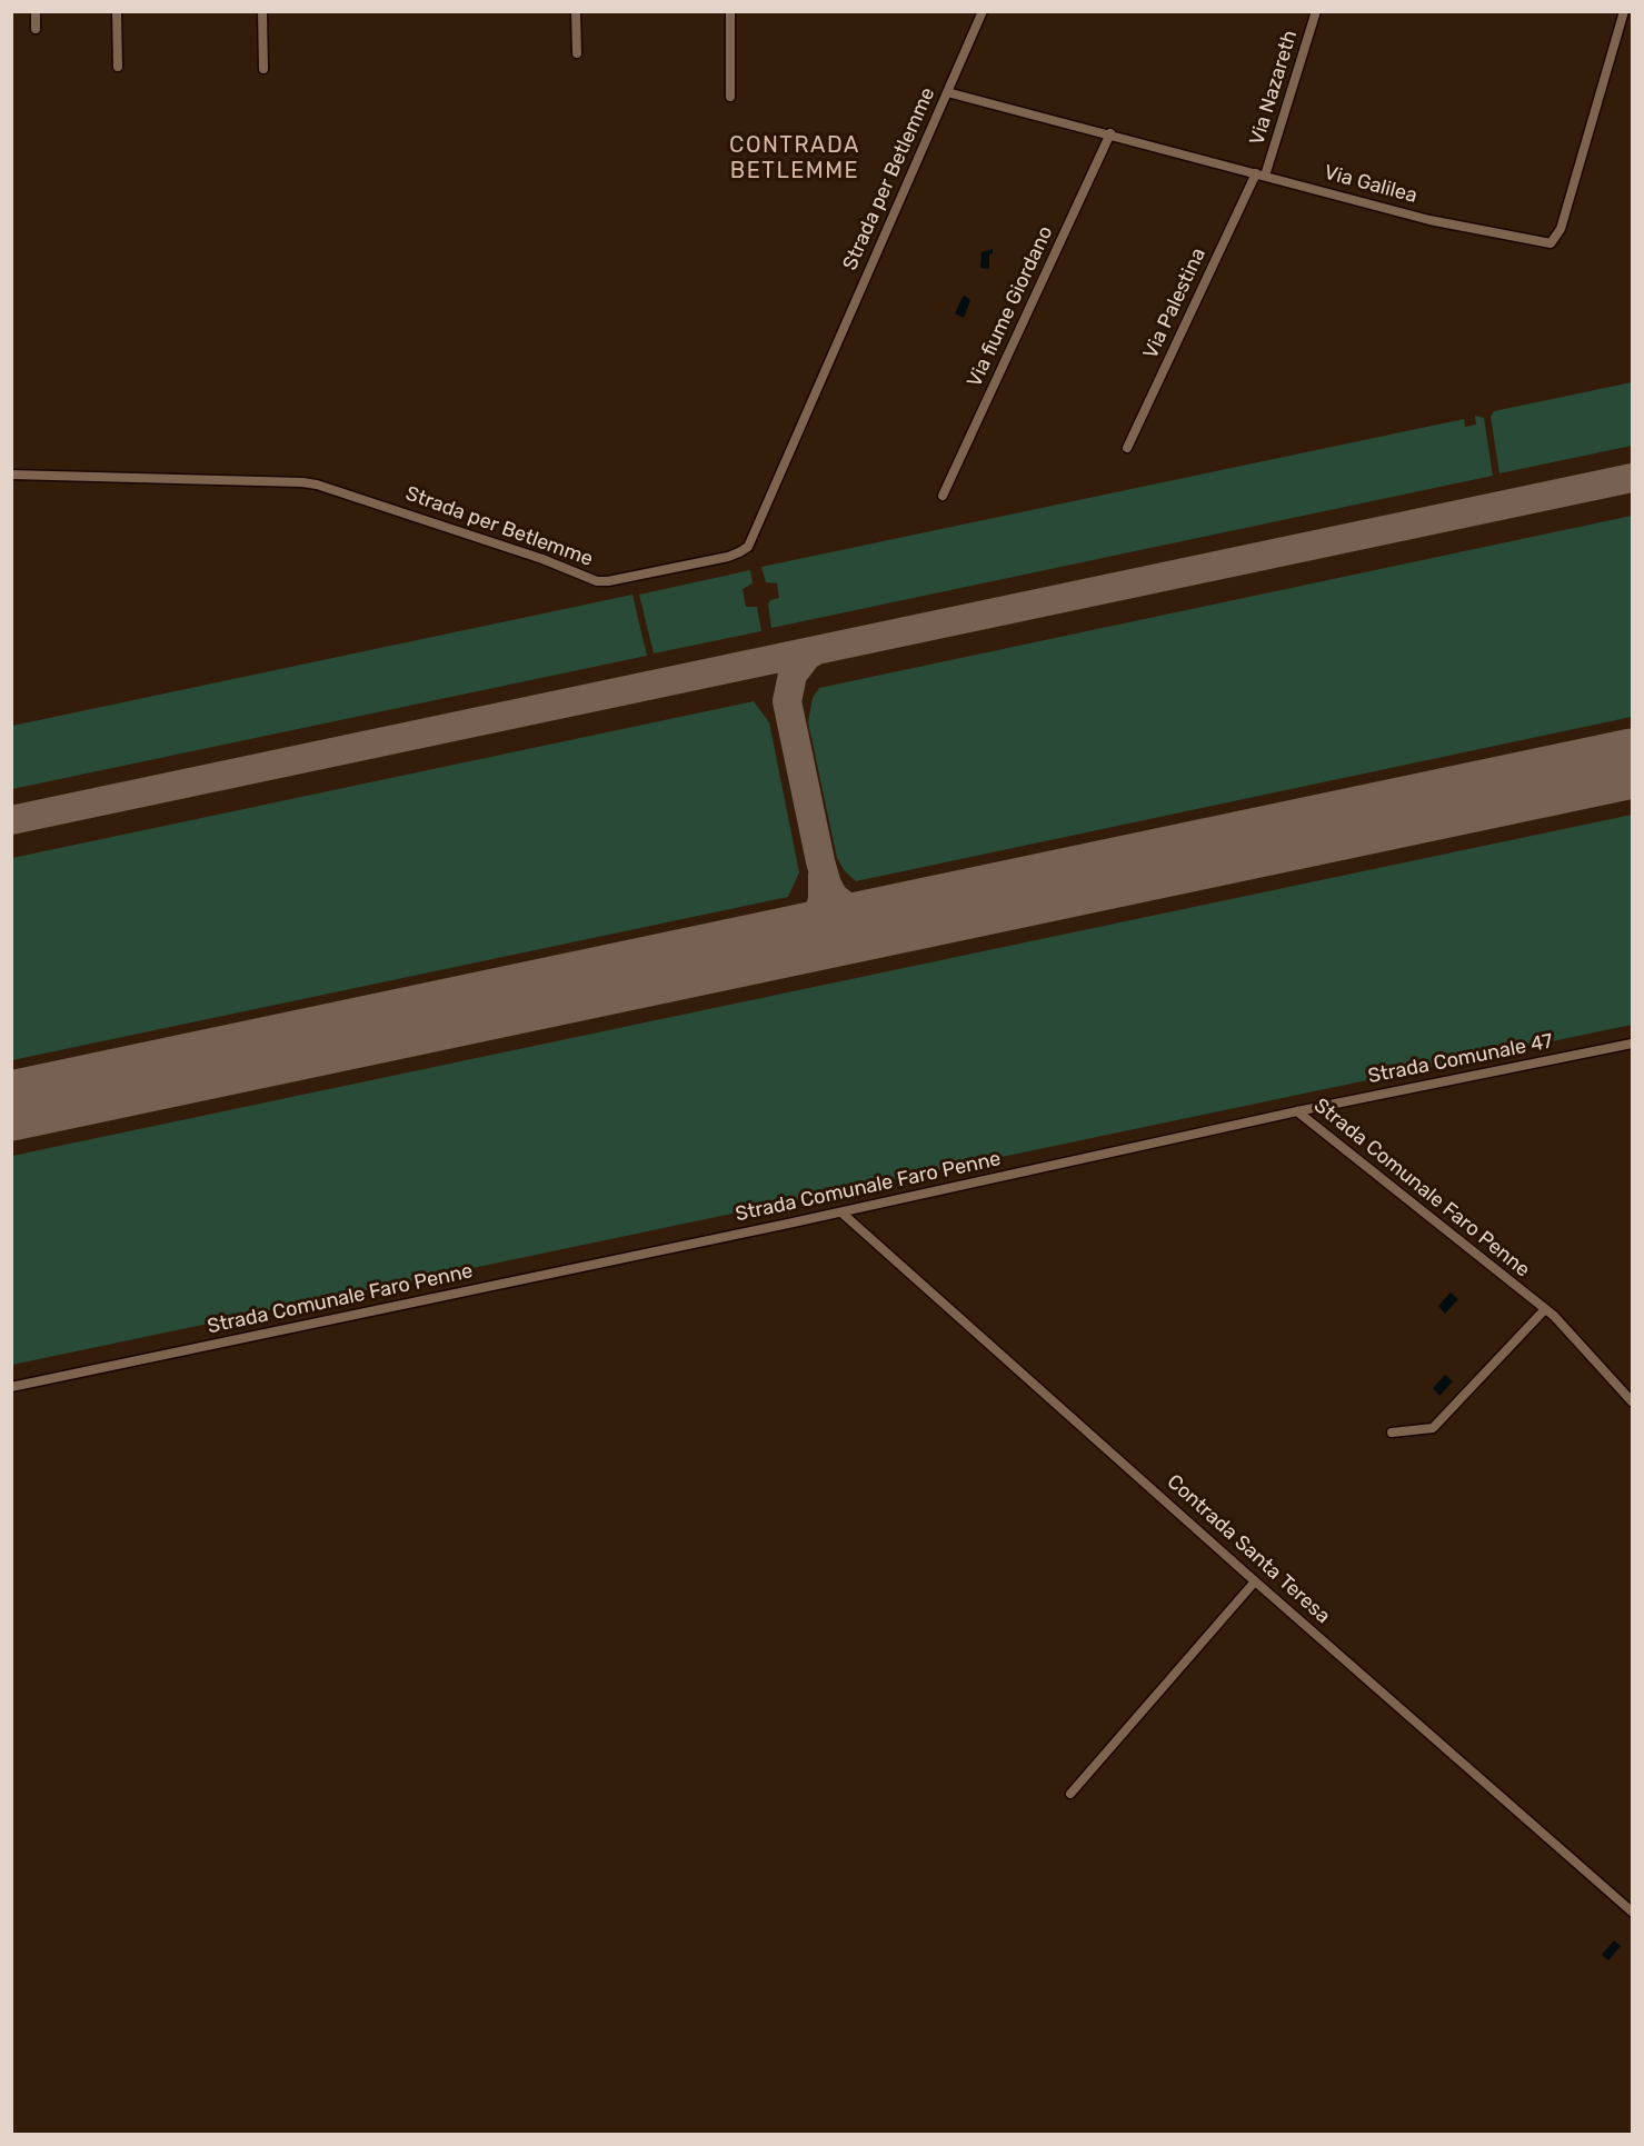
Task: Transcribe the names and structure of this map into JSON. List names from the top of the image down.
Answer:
{
  "streets": {
    "street": [
      "Via Nazareth",
      "Strada per Betlemme",
      "Via Galilea",
      "Via Palestina",
      "Via fiume Giordano",
      "Strada Comunale 47",
      "Strada Comunale Faro Penne",
      "Contrada Santa Teresa"
    ]
  },
  "crossings": [
    ["Via Nazareth", "Via Galilea"],
    ["Via Nazareth", "Via Palestina"],
    ["Strada per Betlemme", "Via Galilea"],
    ["Via Galilea", "Via Palestina"],
    ["Via Galilea", "Via fiume Giordano"],
    ["Strada Comunale 47", "Strada Comunale Faro Penne"],
    ["Strada Comunale Faro Penne", "Contrada Santa Teresa"]
  ],
  "districts": ["CONTRADA BETLEMME"]
}
